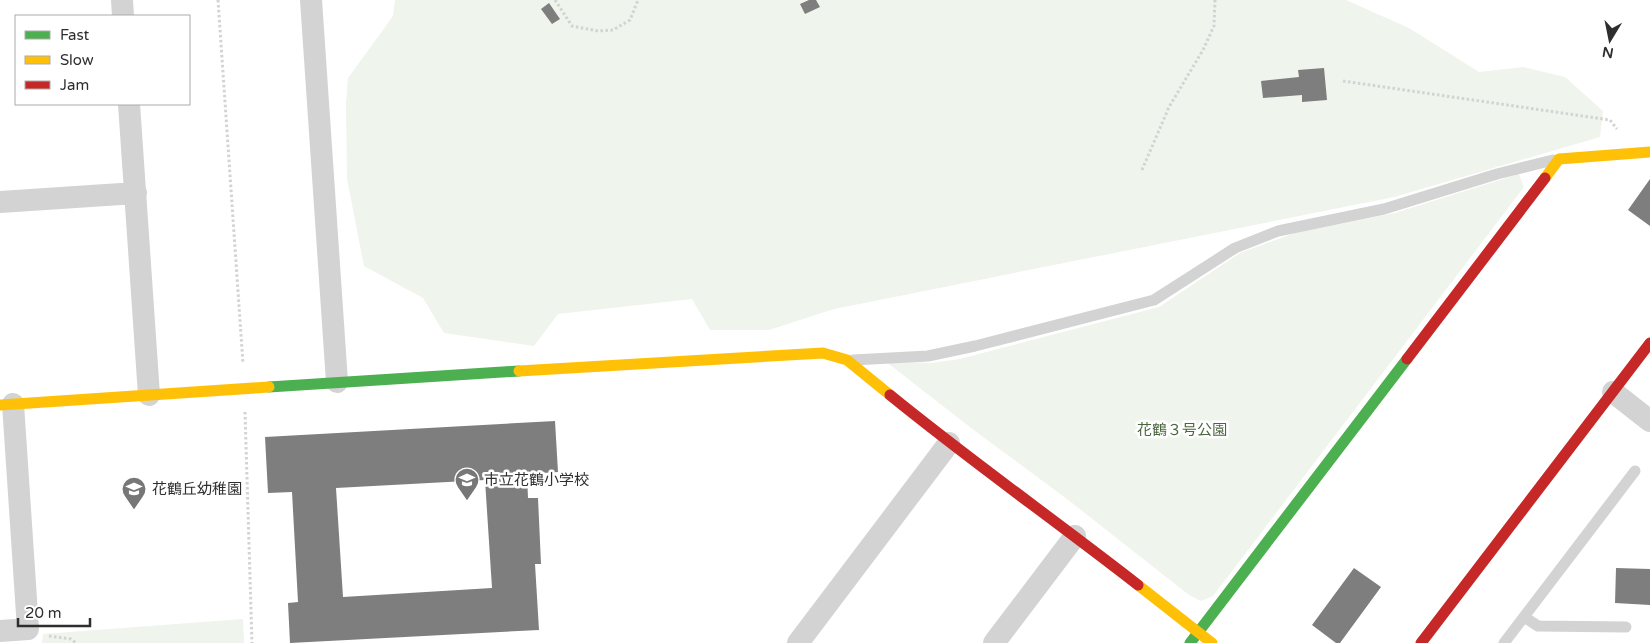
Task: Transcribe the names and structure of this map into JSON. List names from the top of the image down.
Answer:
{
  "parks": ["花鶴３号公園"],
  "places": {
    "school or university": ["市立花鶴小学校", "花鶴丘幼稚園"]
  },
  "legend": ["Fast", "Slow", "Jam"],
  "scale_bar": "20 m",
  "north": "bottom"
}
